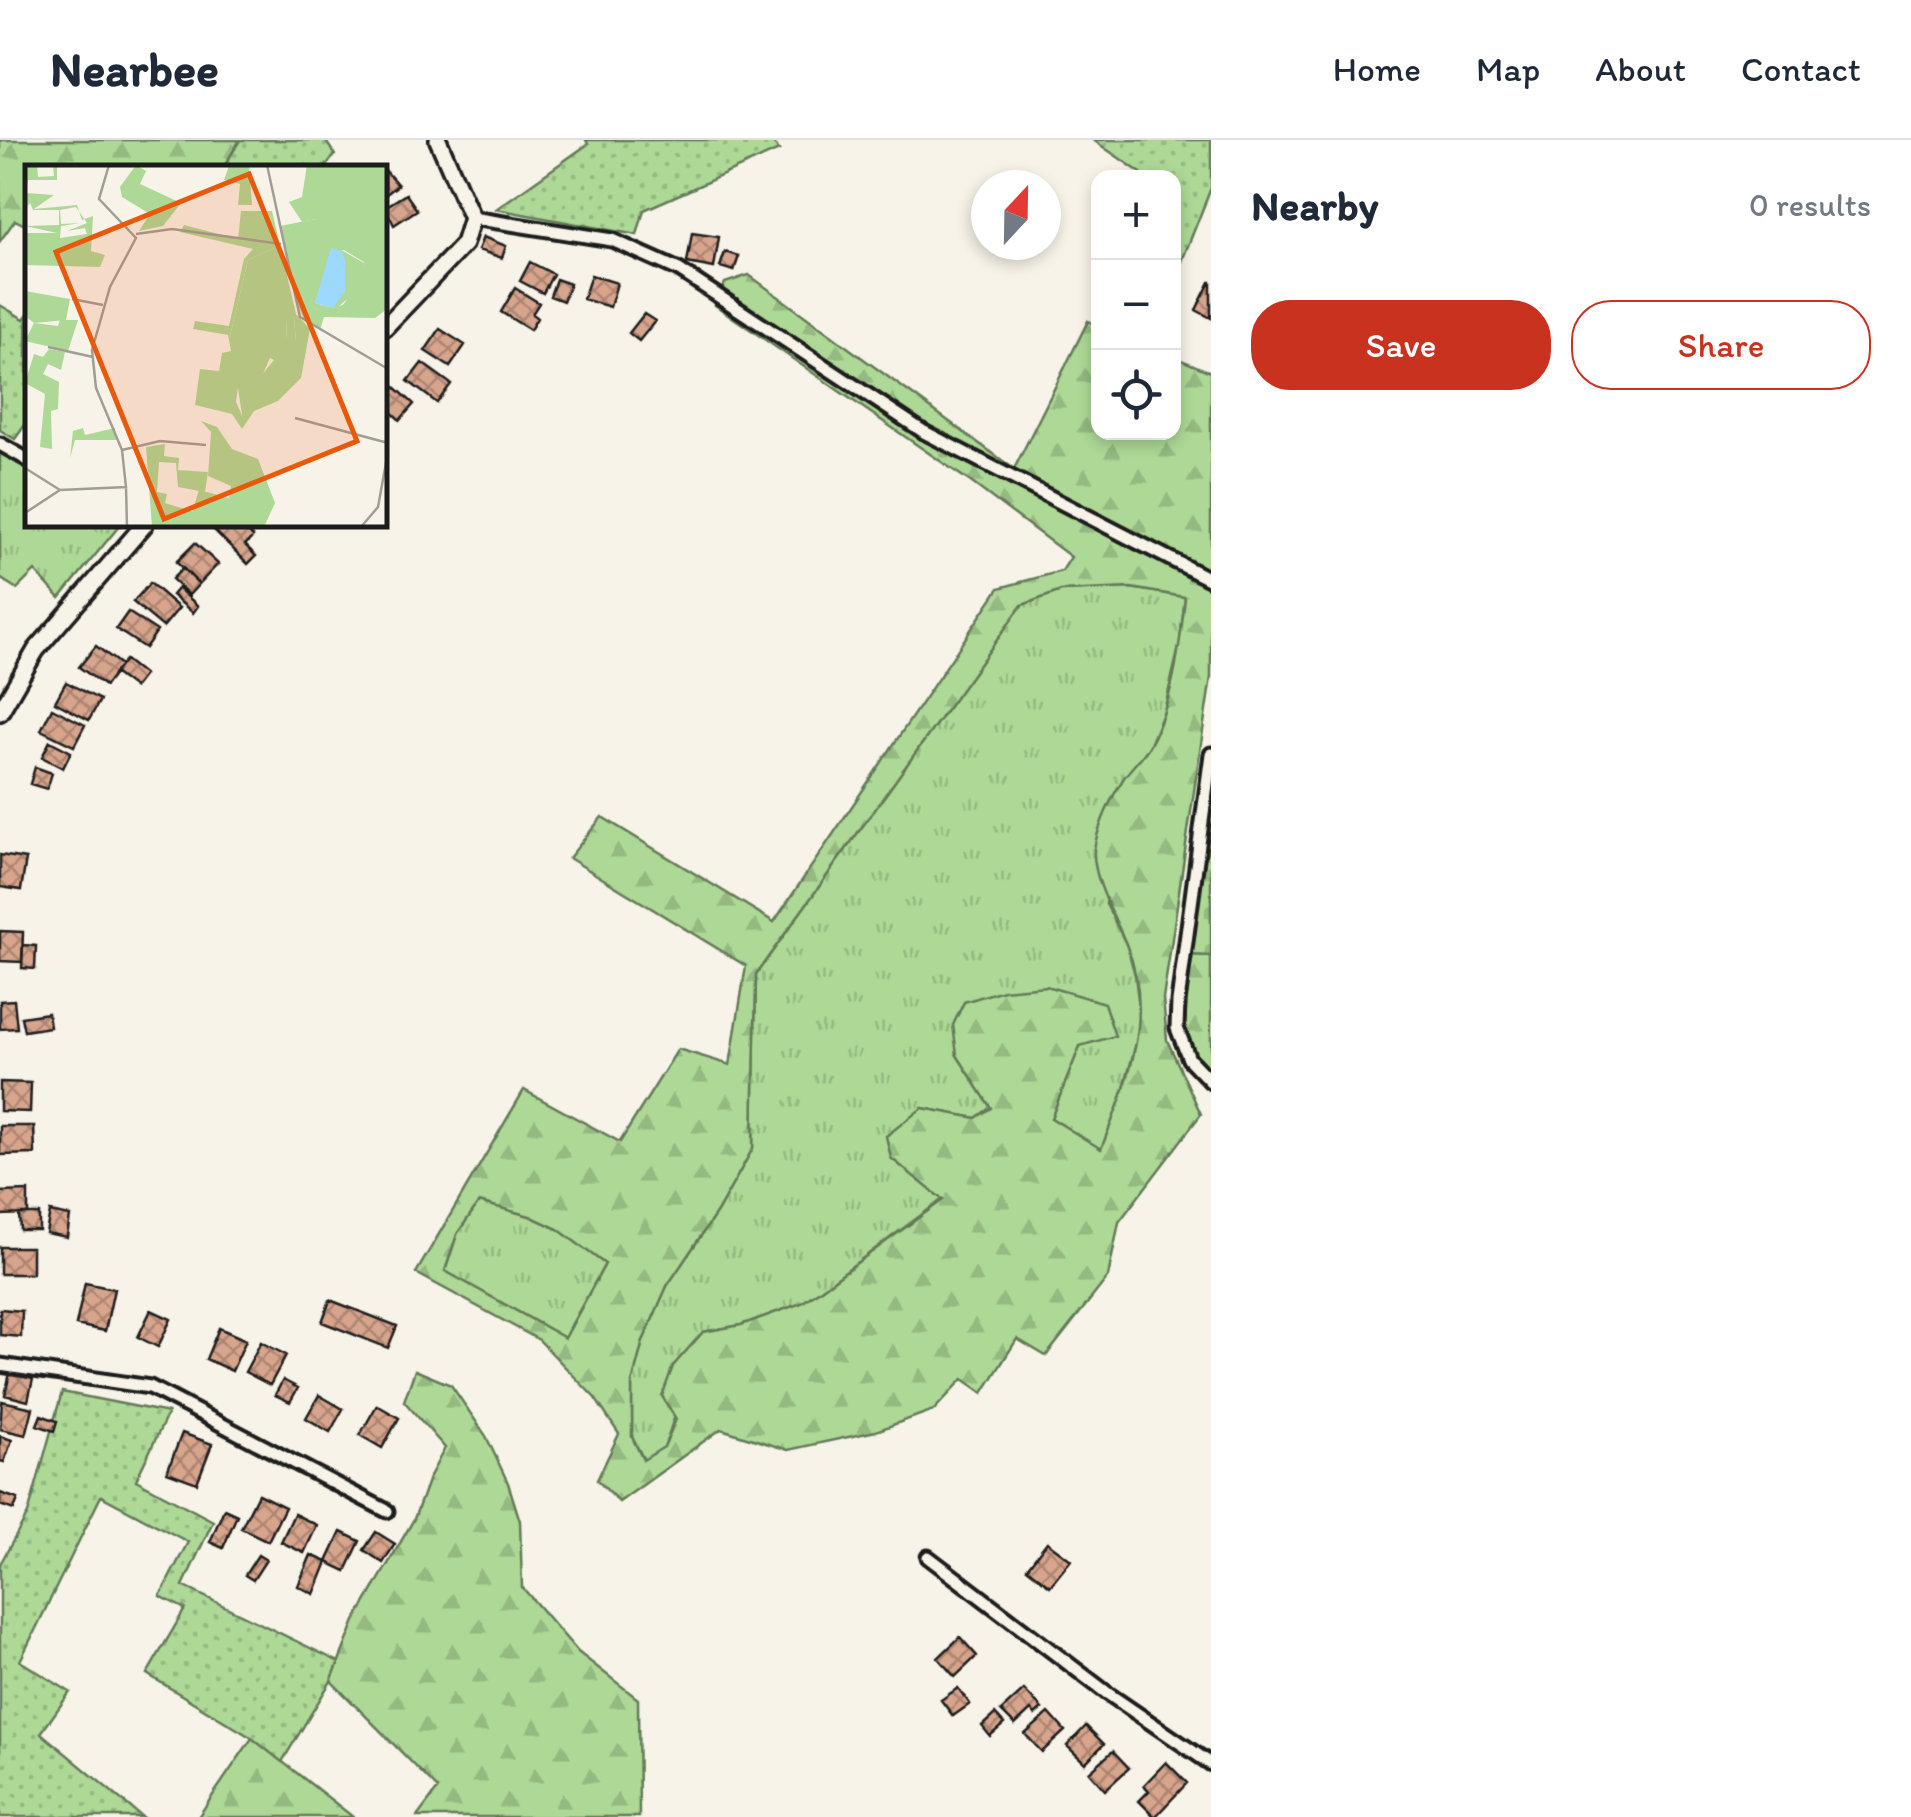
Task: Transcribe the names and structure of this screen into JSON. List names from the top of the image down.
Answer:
{
  "north": "top",
  "page": {
    "header": "Nearbee",
    "nav": [
      "Home",
      "Map",
      "About",
      "Contact"
    ],
    "heading": ["Nearby", "0 results"],
    "map_buttons": ["+", "−"],
    "buttons": ["Save", "Share"]
  }
}
